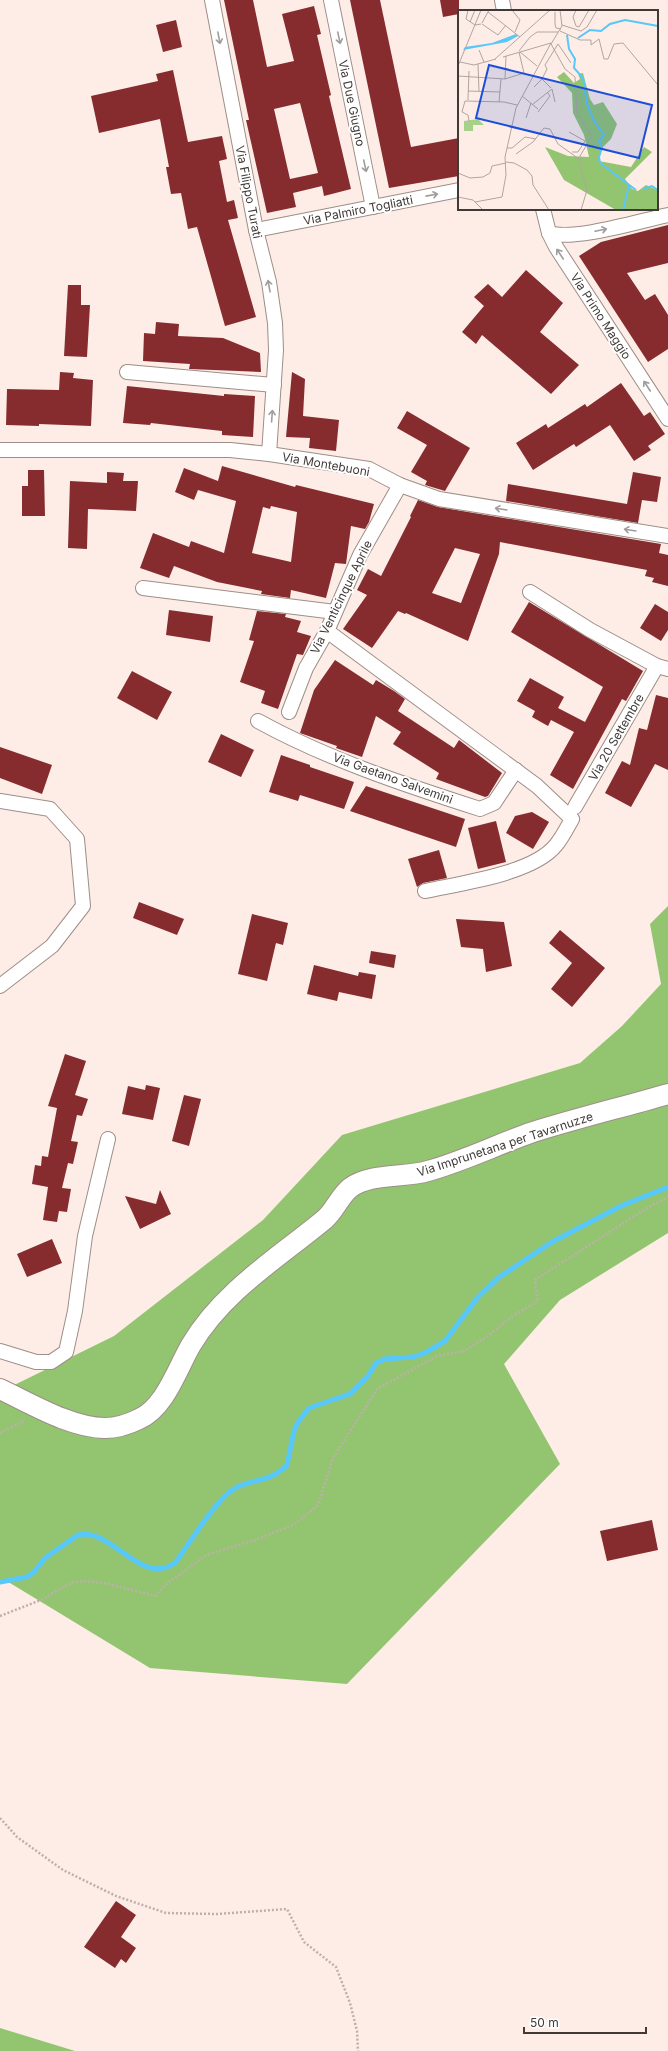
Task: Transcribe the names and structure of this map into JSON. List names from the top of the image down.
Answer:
{
  "streets": {
    "main road": ["Via Imprunetana per Tavarnuzze"],
    "street": [
      "Via Due Giugno",
      "Via Filippo Turati",
      "Via Palmiro Togliatti",
      "Via Primo Maggio",
      "Via Montebuoni",
      "Via Venticinque Aprile",
      "Via 20 Settembre",
      "Via Gaetano Salvemini"
    ]
  },
  "crossings": [
    ["Via Due Giugno", "Via Palmiro Togliatti"],
    ["Via Filippo Turati", "Via Palmiro Togliatti"],
    ["Via Filippo Turati", "Via Montebuoni"],
    ["Via Montebuoni", "Via Venticinque Aprile"]
  ],
  "one_way": [
    "Via Due Giugno",
    "Via Palmiro Togliatti",
    "Via Primo Maggio",
    "Via Montebuoni"
  ],
  "scale_bar": "50 m"
}
